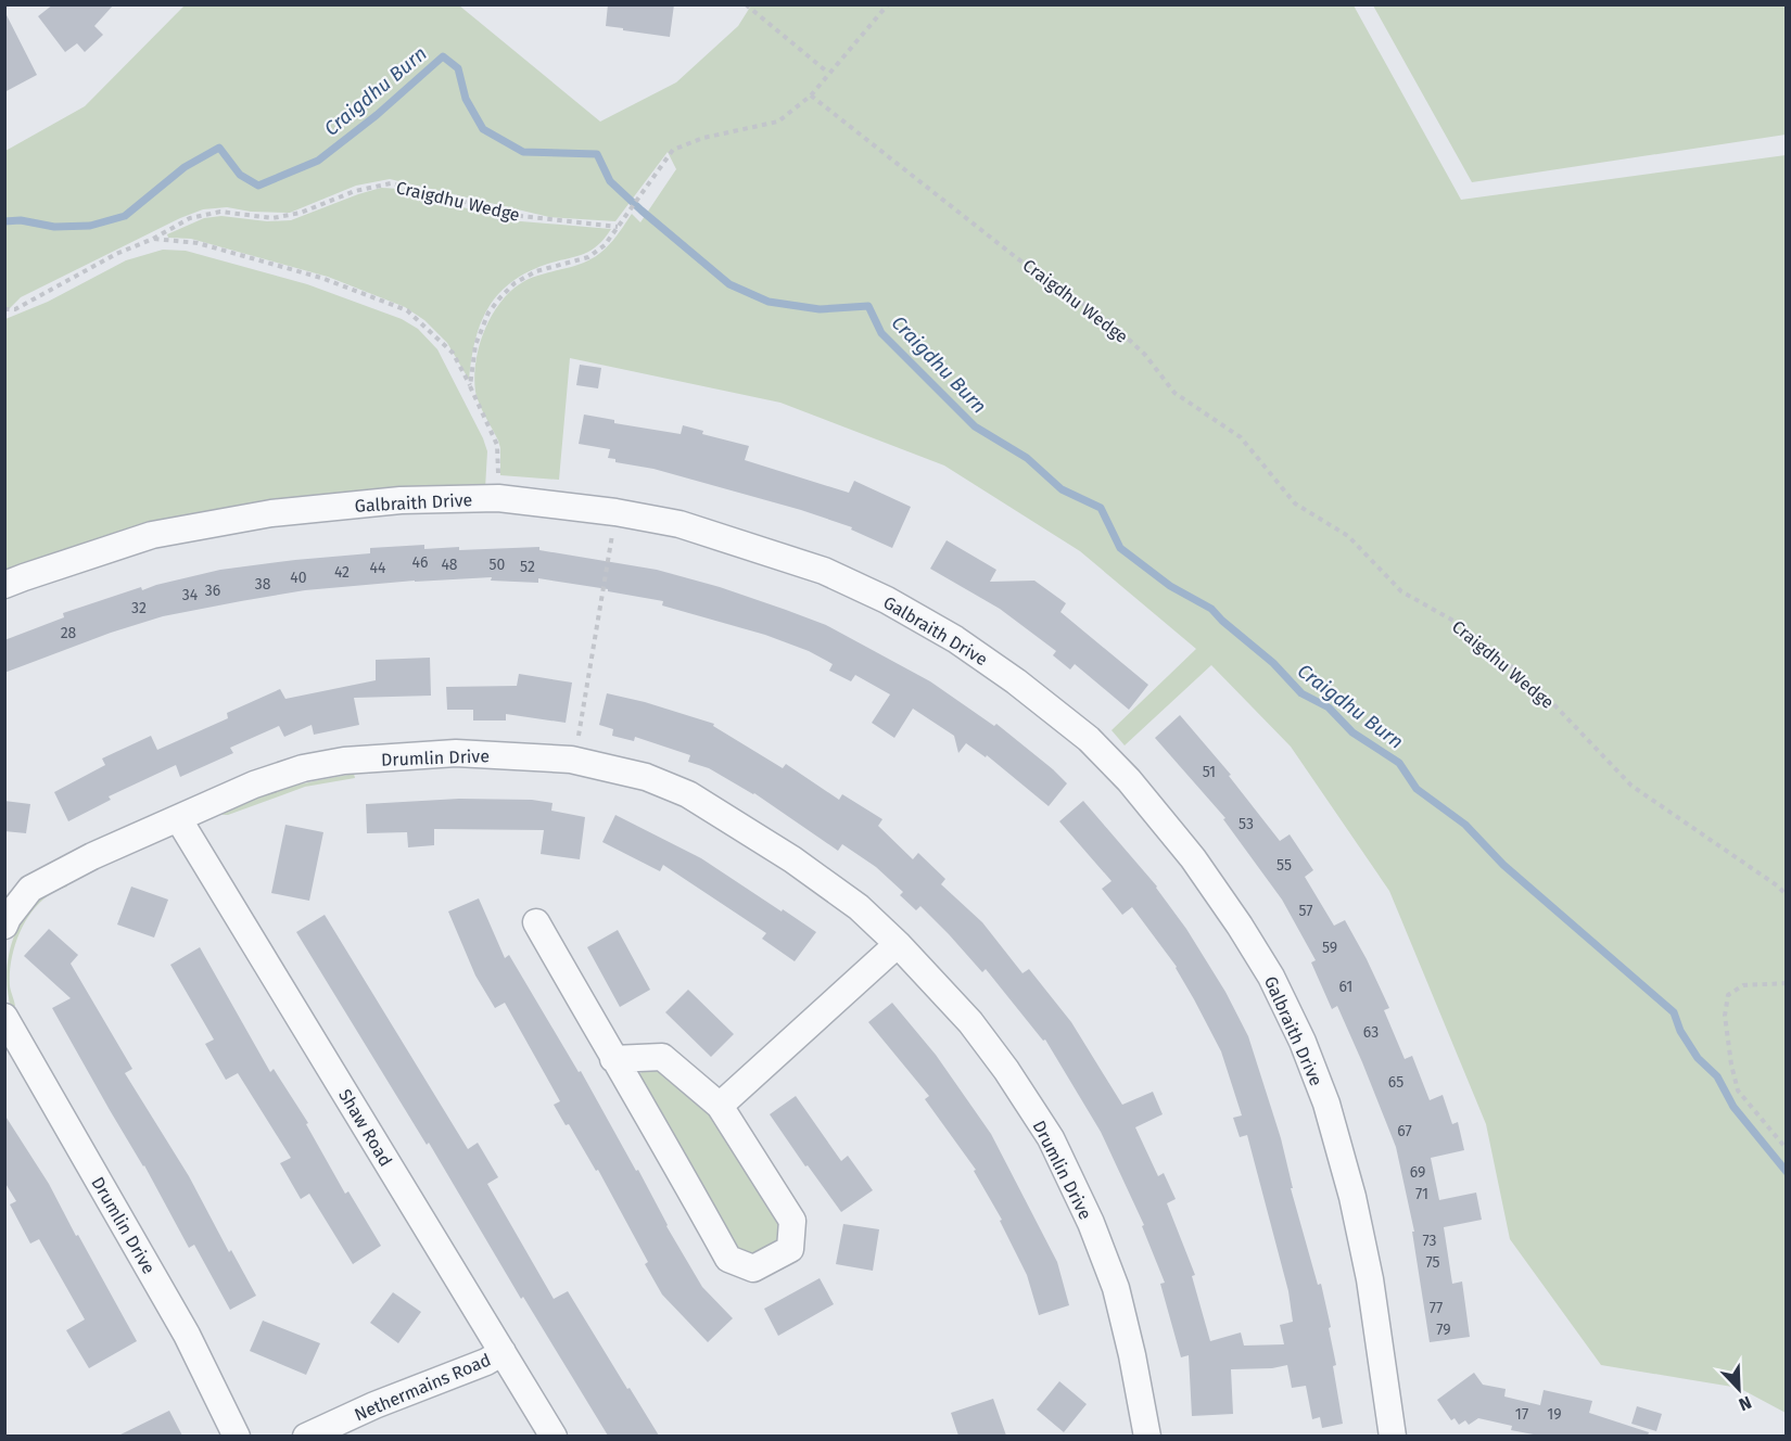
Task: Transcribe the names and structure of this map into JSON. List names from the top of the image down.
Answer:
{
  "streets": {
    "street": [
      "Galbraith Drive",
      "Drumlin Drive",
      "Shaw Road",
      "Nethermains Road"
    ],
    "path": ["Craigdhu Wedge"]
  },
  "crossings": [
    ["Craigdhu Wedge", "Galbraith Drive"],
    ["Drumlin Drive", "Shaw Road"],
    ["Shaw Road", "Nethermains Road"]
  ],
  "water": ["Craigdhu Burn"],
  "house_numbers": [
    "46",
    "48",
    "50",
    "52",
    "44",
    "42",
    "40",
    "38",
    "36",
    "34",
    "32",
    "28",
    "51",
    "53",
    "55",
    "57",
    "59",
    "61",
    "63",
    "65",
    "67",
    "69",
    "71",
    "73",
    "75",
    "77",
    "79",
    "17",
    "19"
  ],
  "north": "bottom right"
}
